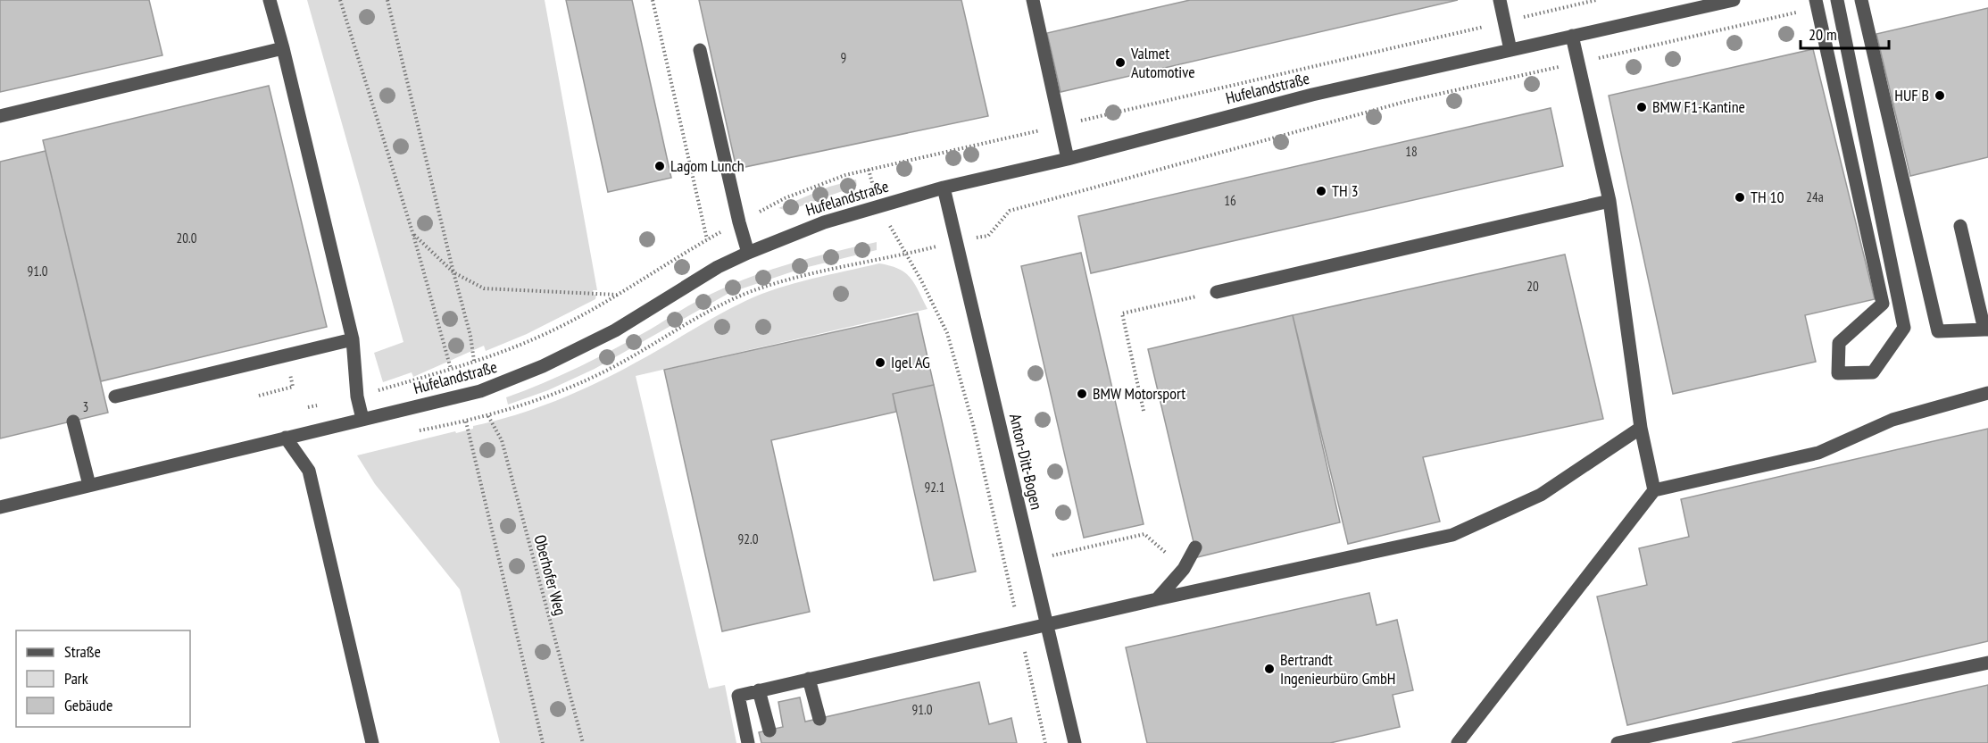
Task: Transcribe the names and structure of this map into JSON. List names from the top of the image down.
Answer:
{
  "streets": {
    "street": ["Hufelandstraße", "Anton-Ditt-Bogen"],
    "path": ["Oberhofer Weg"]
  },
  "crossings": [
    ["Hufelandstraße", "Anton-Ditt-Bogen"]
  ],
  "places": [
    "Valmet Automotive",
    "HUF B",
    "BMW F1-Kantine",
    "Lagom Lunch",
    "TH 3",
    "TH 10",
    "Igel AG",
    "BMW Motorsport",
    "Bertrandt Ingenieurbüro GmbH"
  ],
  "house_numbers": [
    "9",
    "18",
    "24a",
    "16",
    "20.0",
    "91.0",
    "20",
    "3",
    "92.1",
    "92.0",
    "91.0"
  ],
  "legend": ["Straße", "Park", "Gebäude"],
  "scale_bar": "20 m"
}
